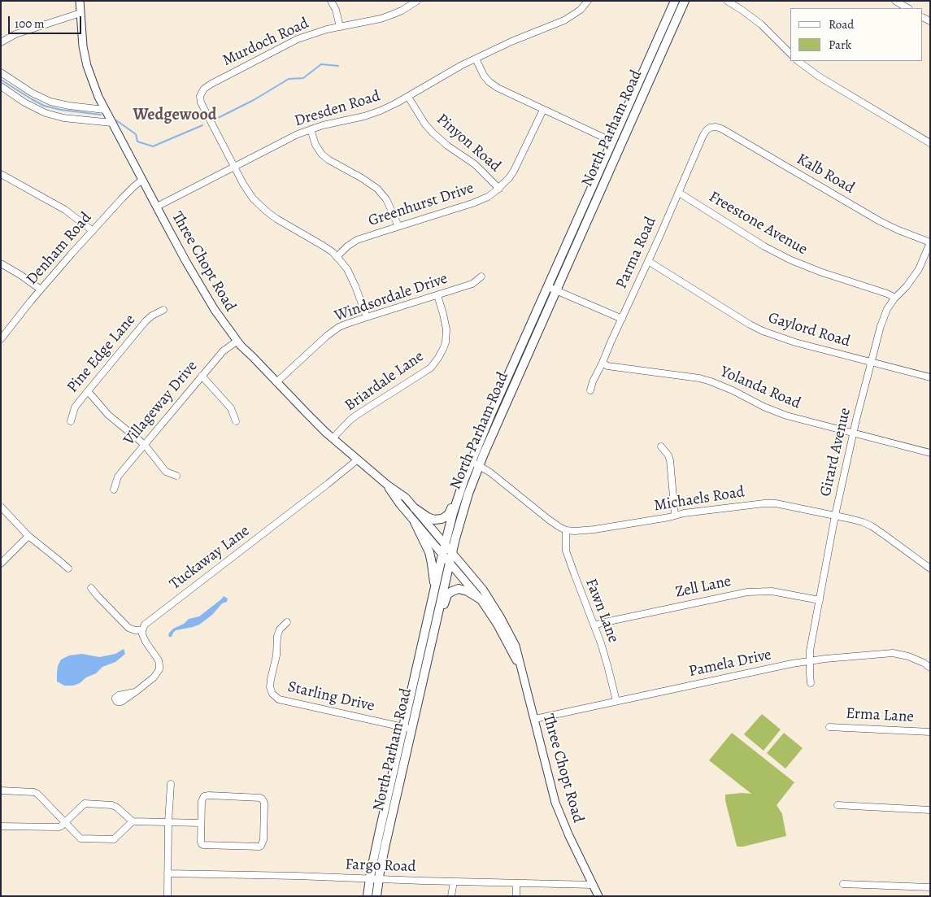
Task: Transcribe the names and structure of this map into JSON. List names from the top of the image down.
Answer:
{
  "streets": {
    "highway": ["North Parham Road"],
    "main road": ["Three Chopt Road"],
    "street": [
      "Murdoch Road",
      "Dresden Road",
      "Pinyon Road",
      "Kalb Road",
      "Greenhurst Drive",
      "Freestone Avenue",
      "Denham Road",
      "Parma Road",
      "Windsordale Drive",
      "Gaylord Road",
      "Pine Edge Lane",
      "Briardale Lane",
      "Yolanda Road",
      "Villageway Drive",
      "Girard Avenue",
      "Michaels Road",
      "Tuckaway Lane",
      "Zell Lane",
      "Fawn Lane",
      "Pamela Drive",
      "Starling Drive",
      "Erma Lane",
      "Fargo Road"
    ]
  },
  "crossings": [
    ["Murdoch Road", "Dresden Road"],
    ["Dresden Road", "Pinyon Road"],
    ["Dresden Road", "Three Chopt Road"],
    ["North Parham Road", "Three Chopt Road"],
    ["North Parham Road", "Starling Drive"],
    ["North Parham Road", "Fargo Road"],
    ["Pinyon Road", "Greenhurst Drive"],
    ["Kalb Road", "Parma Road"],
    ["Kalb Road", "Girard Avenue"],
    ["Freestone Avenue", "Parma Road"],
    ["Freestone Avenue", "Girard Avenue"],
    ["Denham Road", "Three Chopt Road"],
    ["Parma Road", "Gaylord Road"],
    ["Parma Road", "Yolanda Road"],
    ["Three Chopt Road", "Windsordale Drive"],
    ["Three Chopt Road", "Briardale Lane"],
    ["Three Chopt Road", "Villageway Drive"],
    ["Three Chopt Road", "Tuckaway Lane"],
    ["Three Chopt Road", "Pamela Drive"],
    ["Three Chopt Road", "Fargo Road"],
    ["Windsordale Drive", "Briardale Lane"],
    ["Gaylord Road", "Girard Avenue"],
    ["Yolanda Road", "Girard Avenue"],
    ["Girard Avenue", "Michaels Road"],
    ["Girard Avenue", "Zell Lane"],
    ["Girard Avenue", "Pamela Drive"],
    ["Michaels Road", "Fawn Lane"],
    ["Zell Lane", "Fawn Lane"],
    ["Fawn Lane", "Pamela Drive"]
  ],
  "districts": ["Wedgewood"],
  "legend": ["Road", "Park"],
  "scale_bar": "100 m"
}
